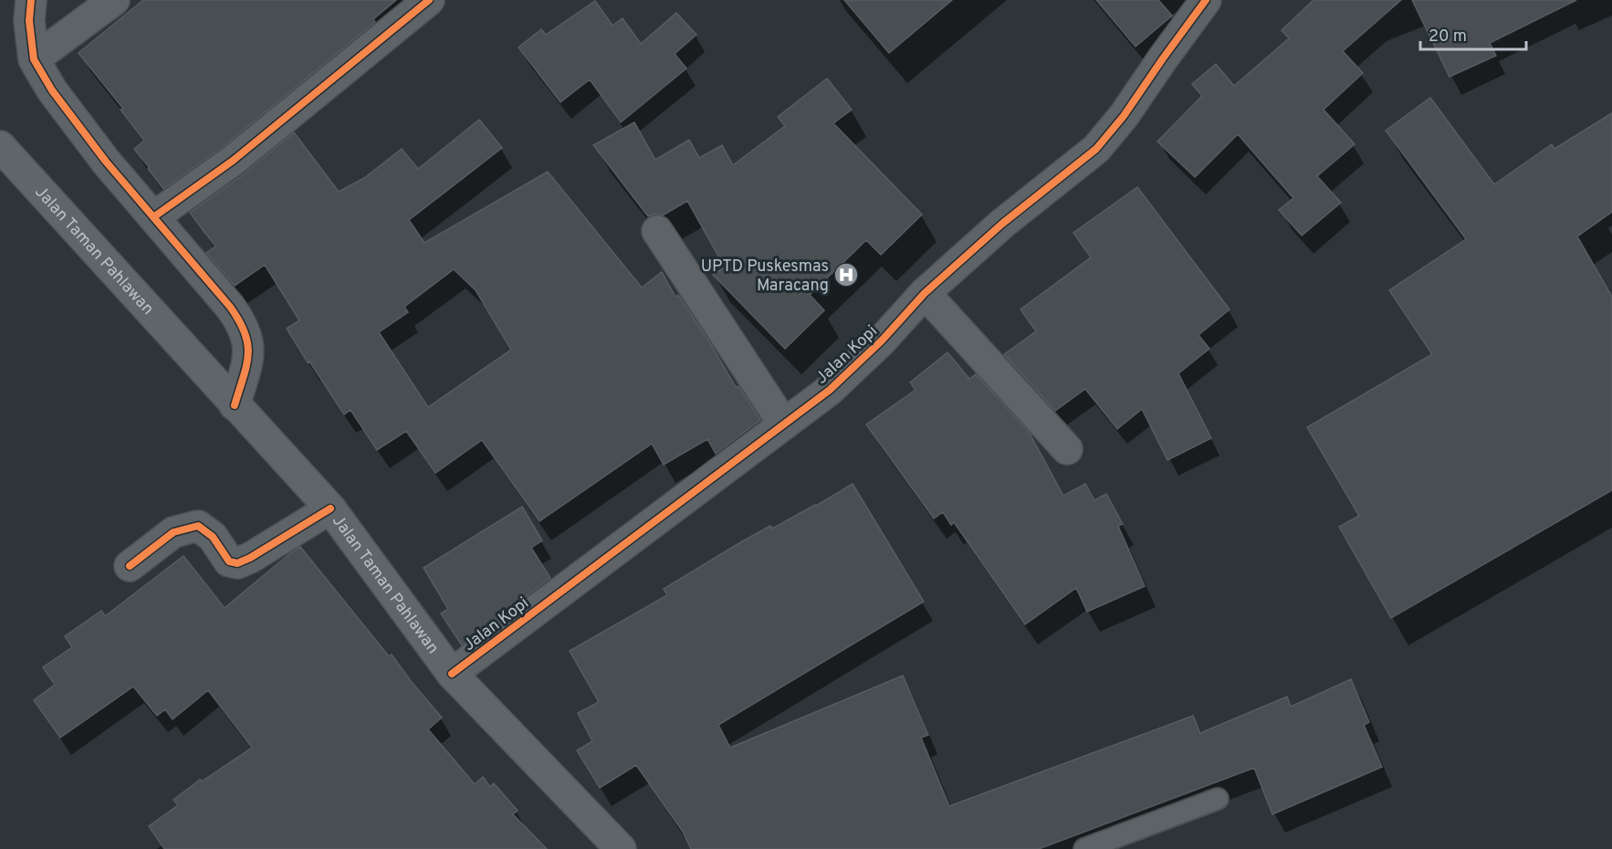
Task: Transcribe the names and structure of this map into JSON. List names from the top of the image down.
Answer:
{
  "streets": {
    "main road": ["Jalan Taman Pahlawan"],
    "street": ["Jalan Kopi"]
  },
  "crossings": [
    ["Jalan Taman Pahlawan", "Jalan Kopi"]
  ],
  "places": {
    "hospital": ["UPTD Puskesmas Maracang"]
  },
  "scale_bar": "20 m"
}
